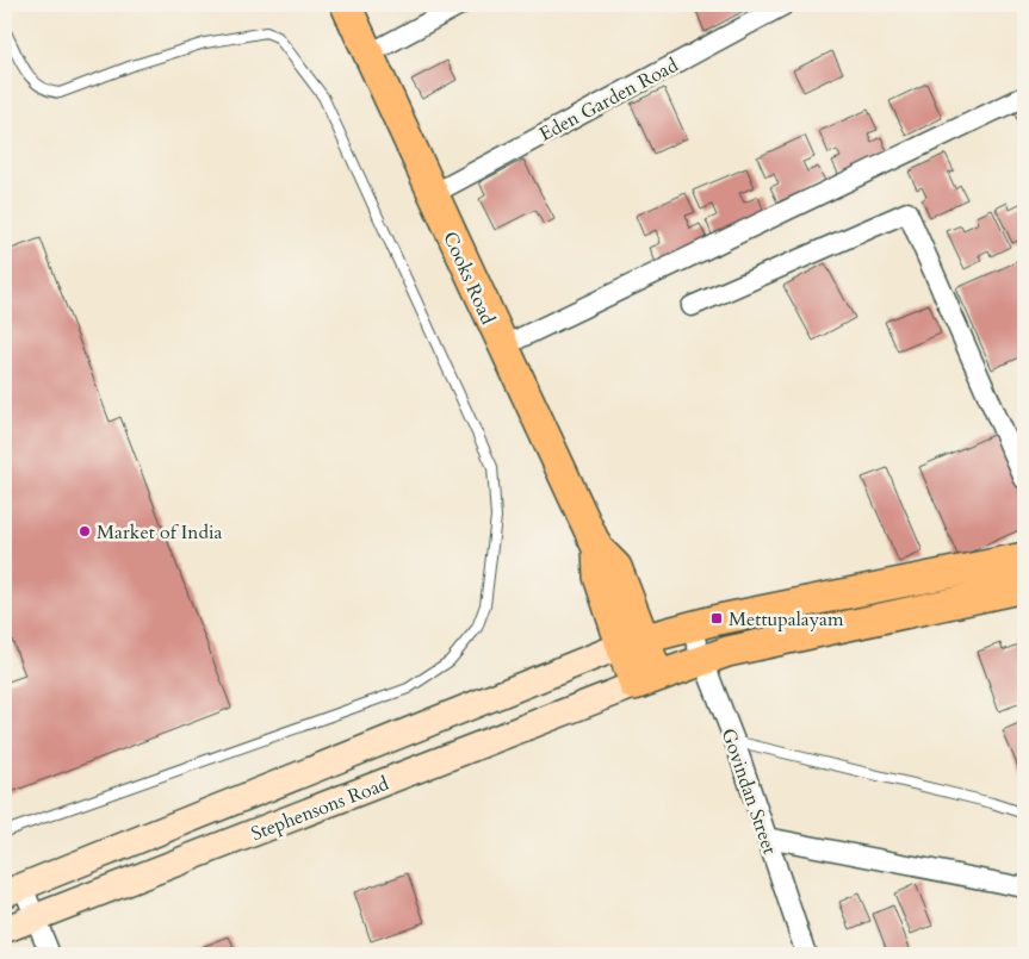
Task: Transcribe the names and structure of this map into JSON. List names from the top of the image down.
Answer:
{
  "streets": {
    "main road": ["Cooks Road", "Stephensons Road"],
    "street": ["Eden Garden Road", "Govindan Street"]
  },
  "crossings": [
    ["Eden Garden Road", "Cooks Road"],
    ["Cooks Road", "Stephensons Road"]
  ],
  "places": {
    "other": ["Market of India"],
    "transit": ["Mettupalayam"]
  }
}
